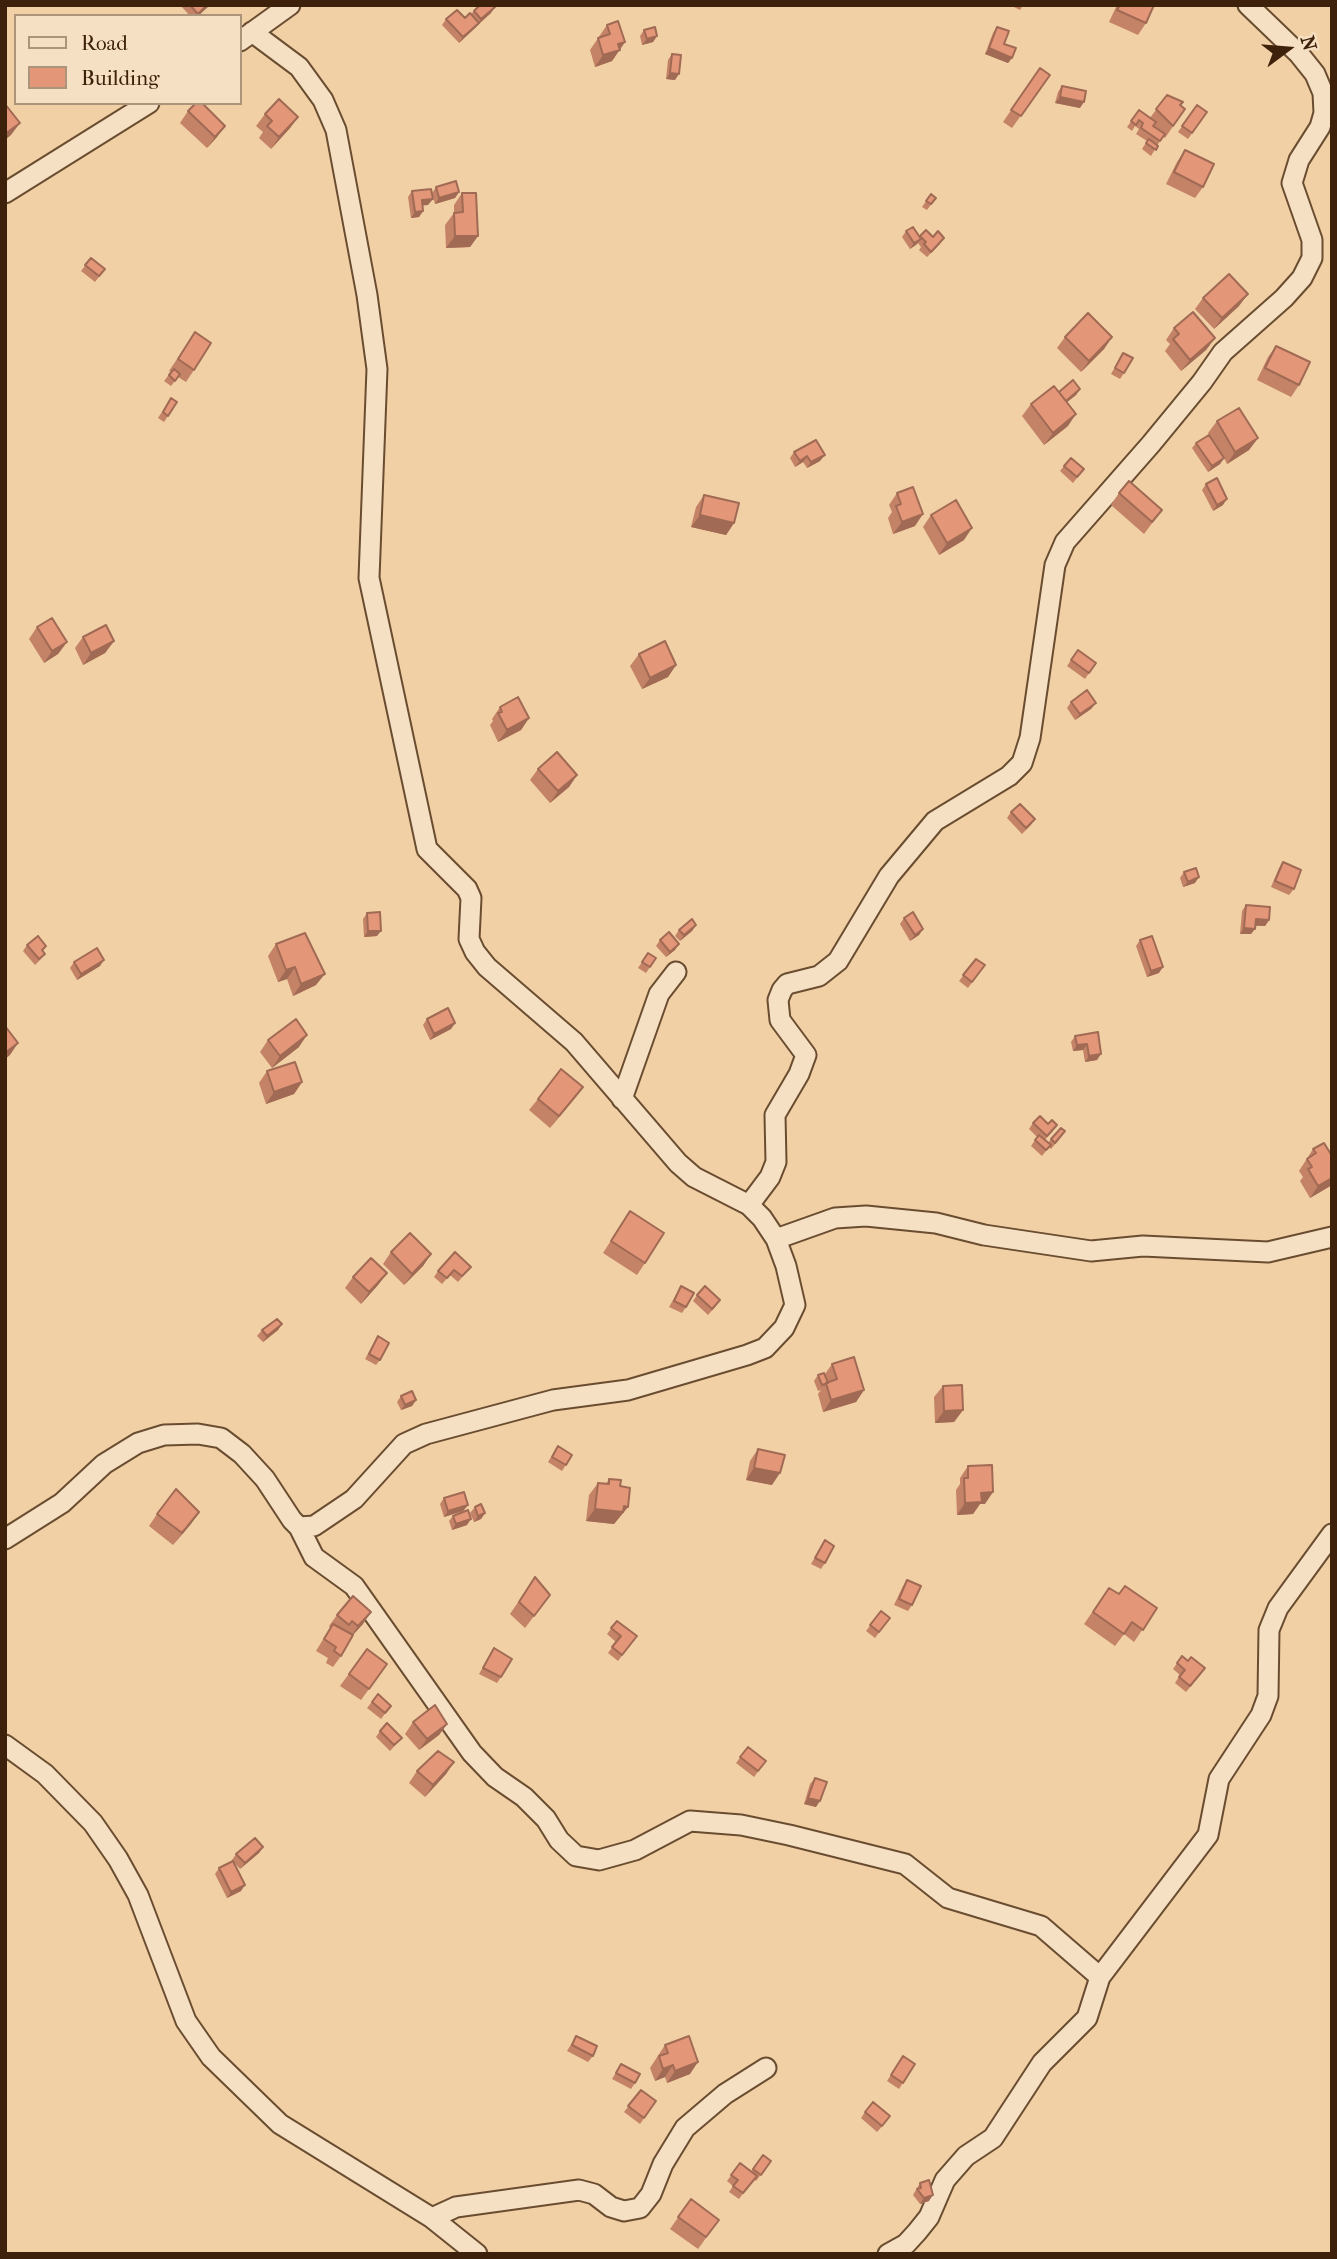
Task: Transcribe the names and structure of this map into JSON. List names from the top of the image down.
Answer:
{
  "legend": ["Road", "Building"],
  "north": "right"
}
